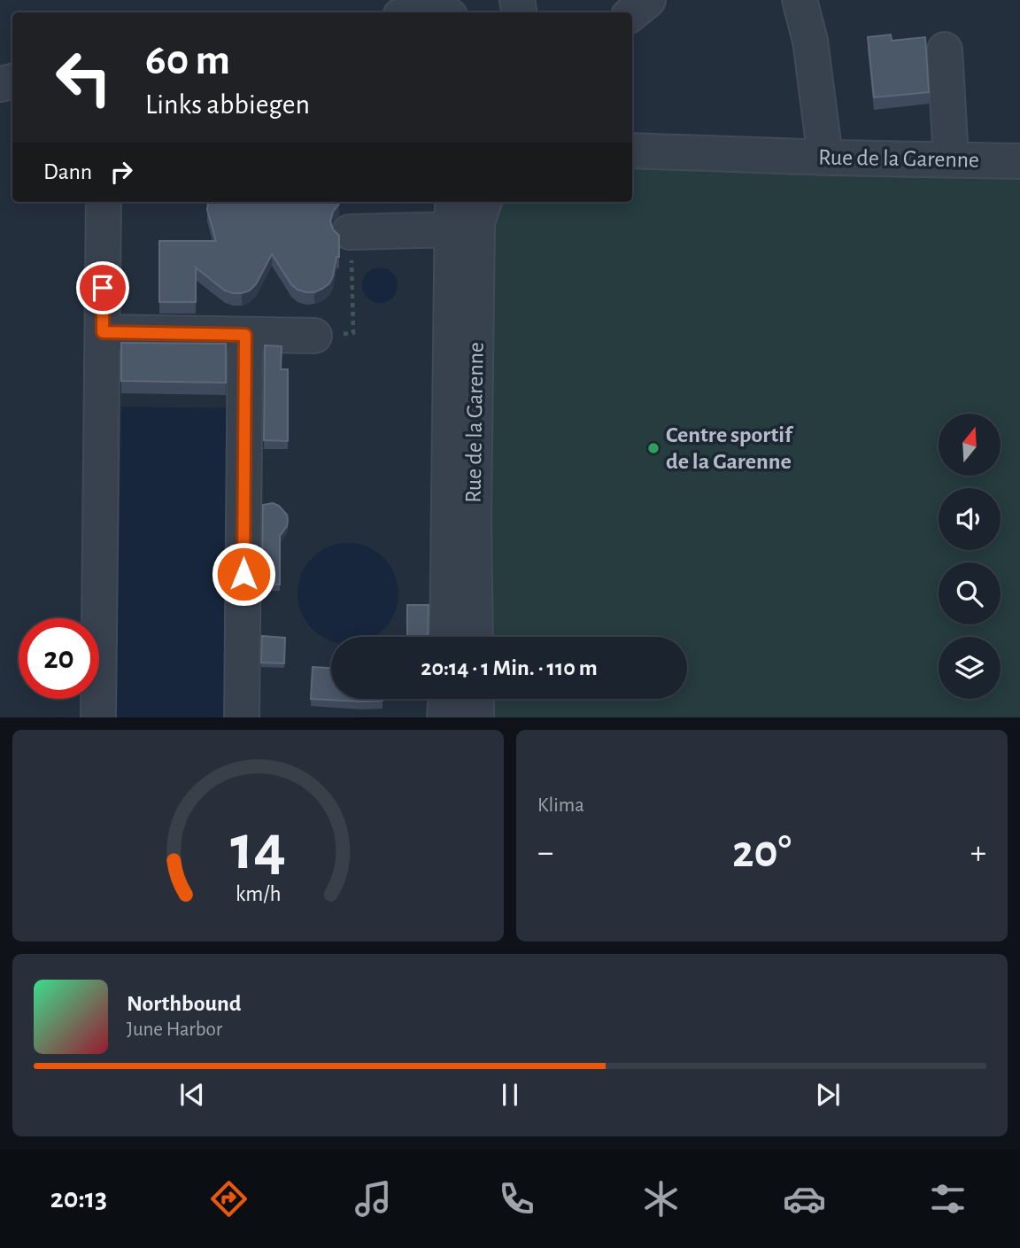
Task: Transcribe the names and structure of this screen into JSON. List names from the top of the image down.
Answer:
{
  "streets": {
    "street": ["Rue de la Garenne"]
  },
  "places": ["Centre sportif de la Garenne"],
  "north": "top",
  "page": {
    "turn": ["60 m", "Links abbiegen"],
    "then": "Dann",
    "limit": "20",
    "trip": "20:14 · 1 Min. · 110 m",
    "tile": "Klima",
    "heat": ["−", "20°", "+"],
    "song": ["Northbound", "June Harbor"],
    "tabs": "20:13",
    "gauge": ["14", "km/h"]
  }
}
